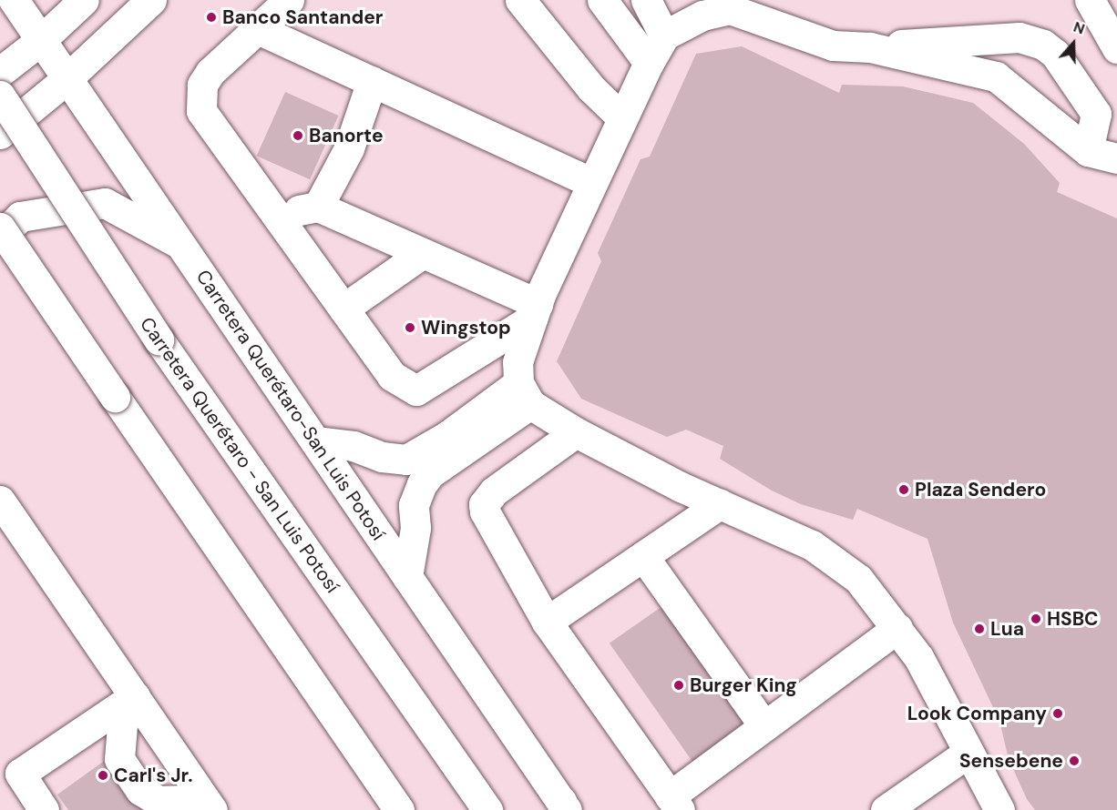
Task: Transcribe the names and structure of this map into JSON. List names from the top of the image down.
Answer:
{
  "streets": {
    "main road": ["Carretera Querétaro-San Luis Potosí", "Carretera Querétaro - San Luis Potosí"]
  },
  "places": [
    "Banco Santander",
    "Banorte",
    "Wingstop",
    "Plaza Sendero",
    "HSBC",
    "Lua",
    "Burger King",
    "Look Company",
    "Sensebene",
    "Carl's Jr."
  ],
  "north": "top"
}
